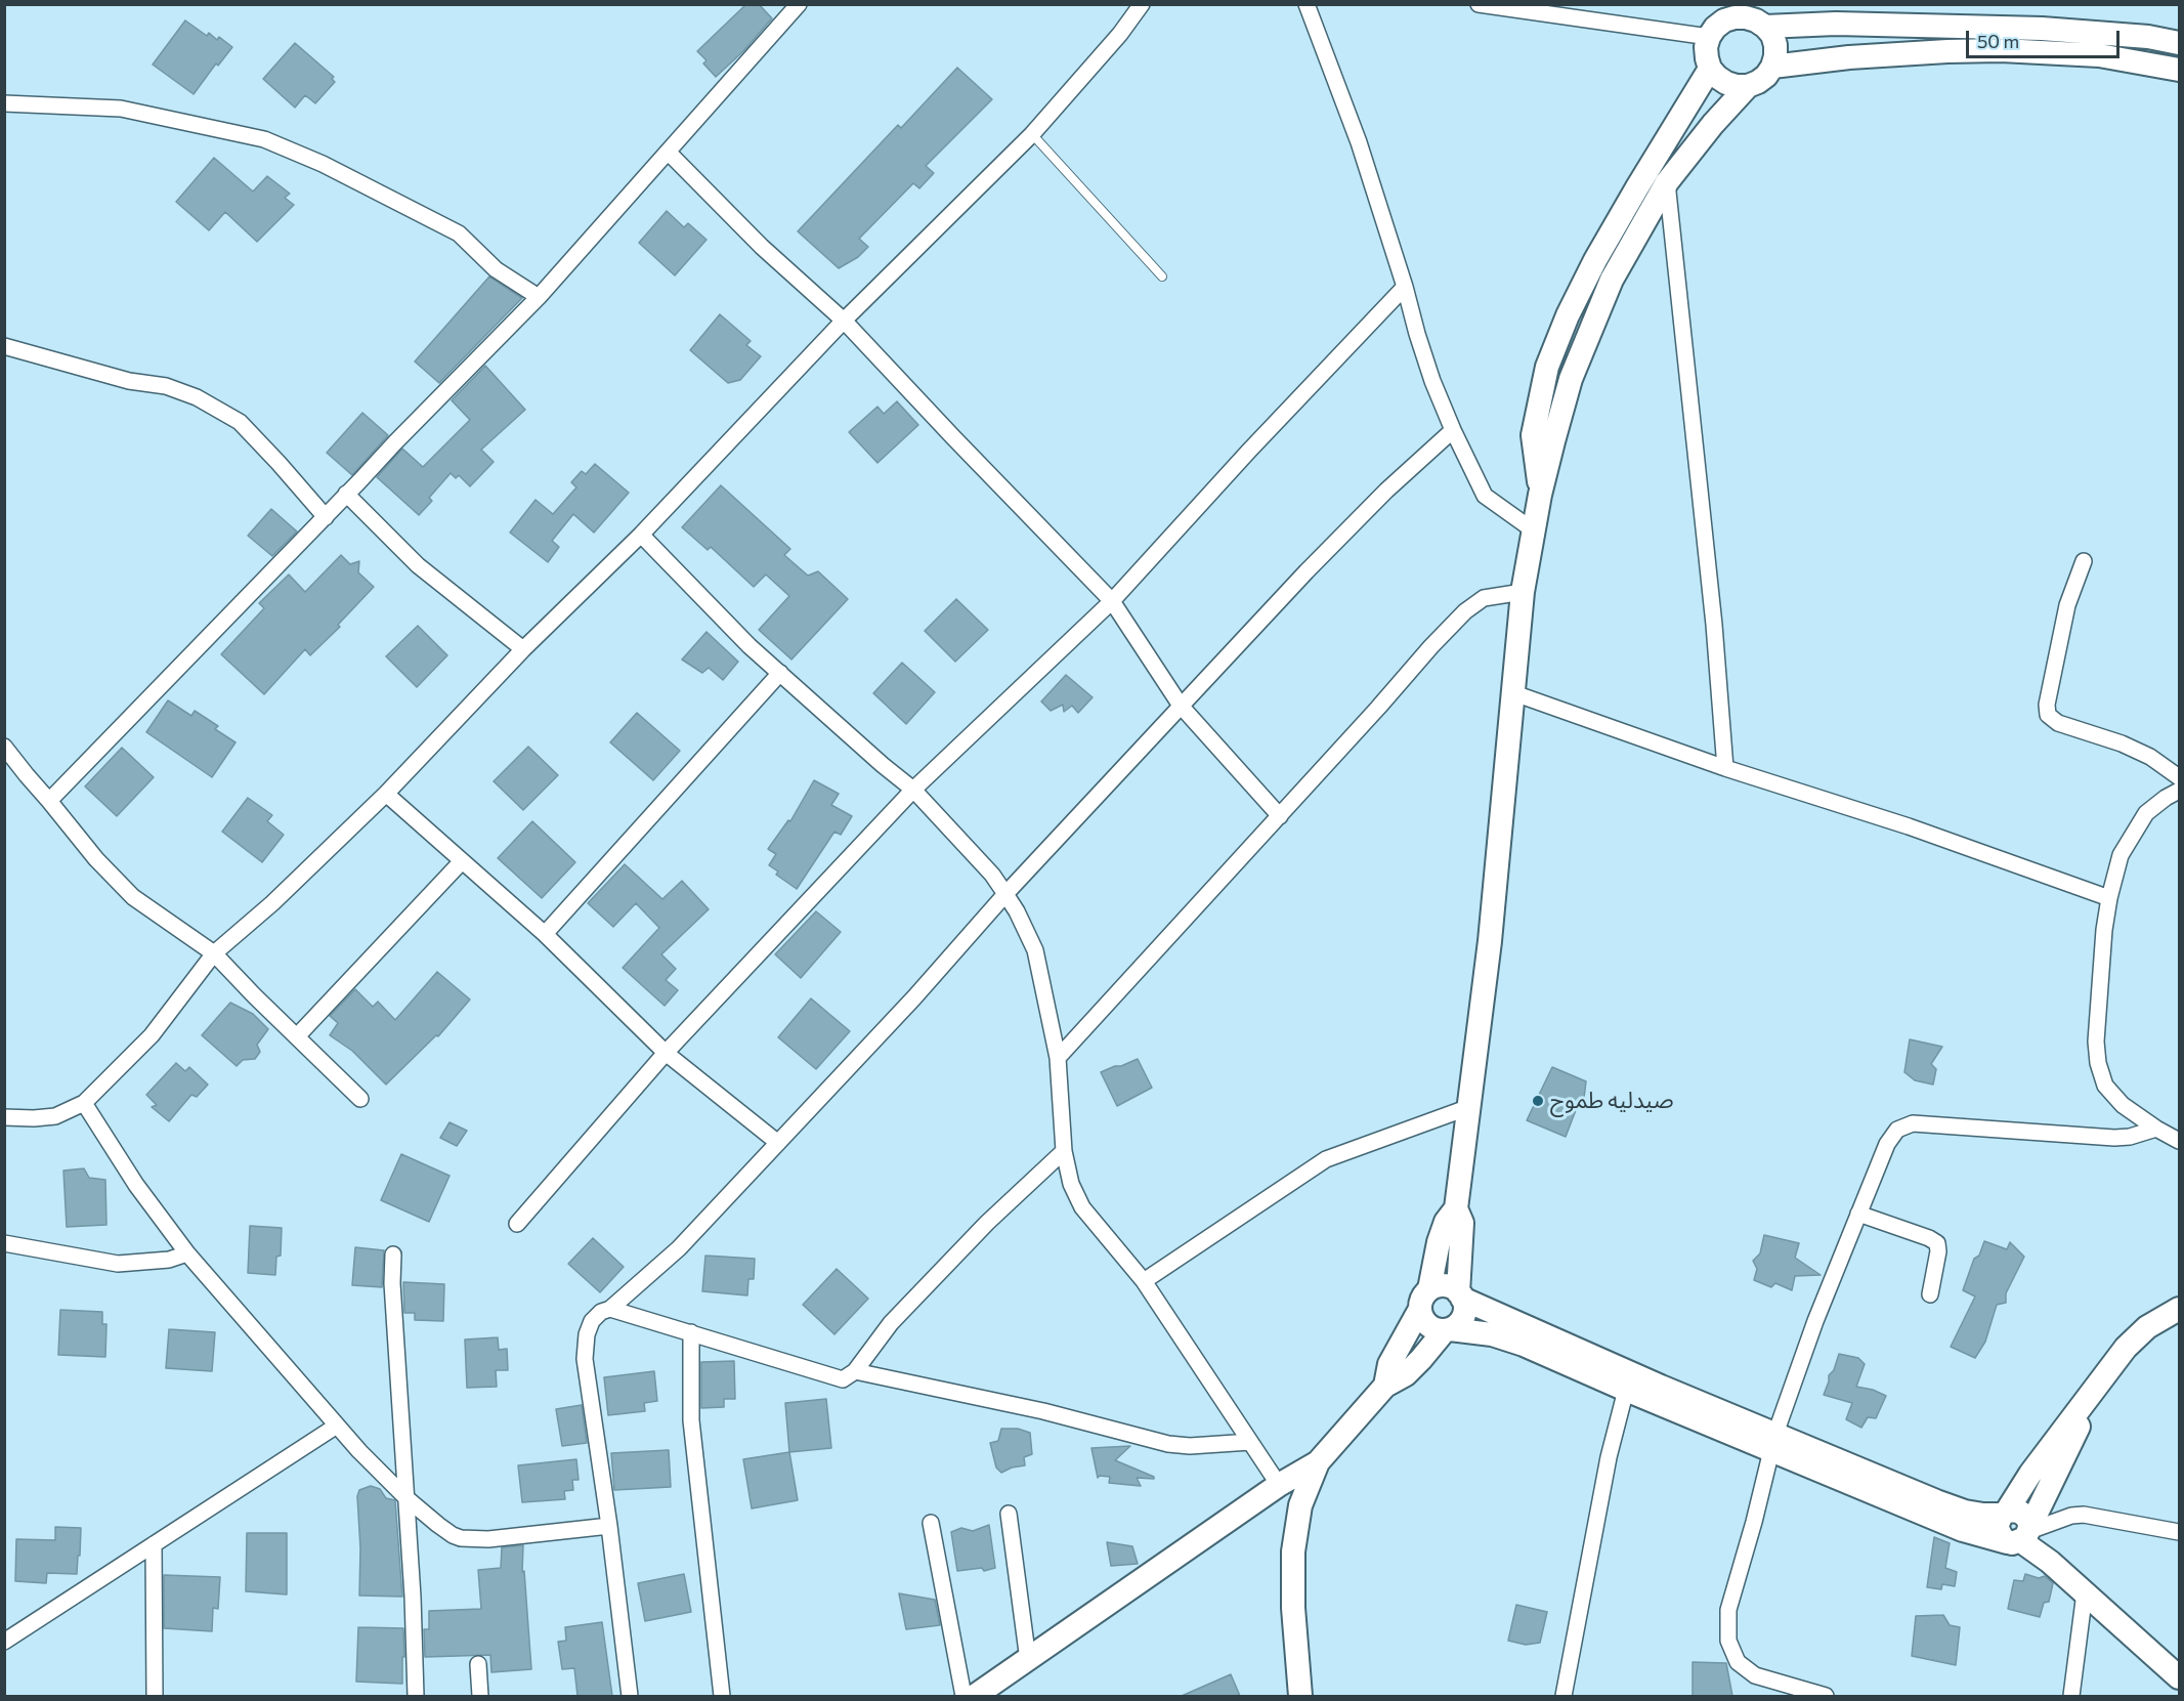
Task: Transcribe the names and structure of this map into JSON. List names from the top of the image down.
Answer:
{
  "places": ["صيدليه طموح"],
  "scale_bar": "50 m"
}
